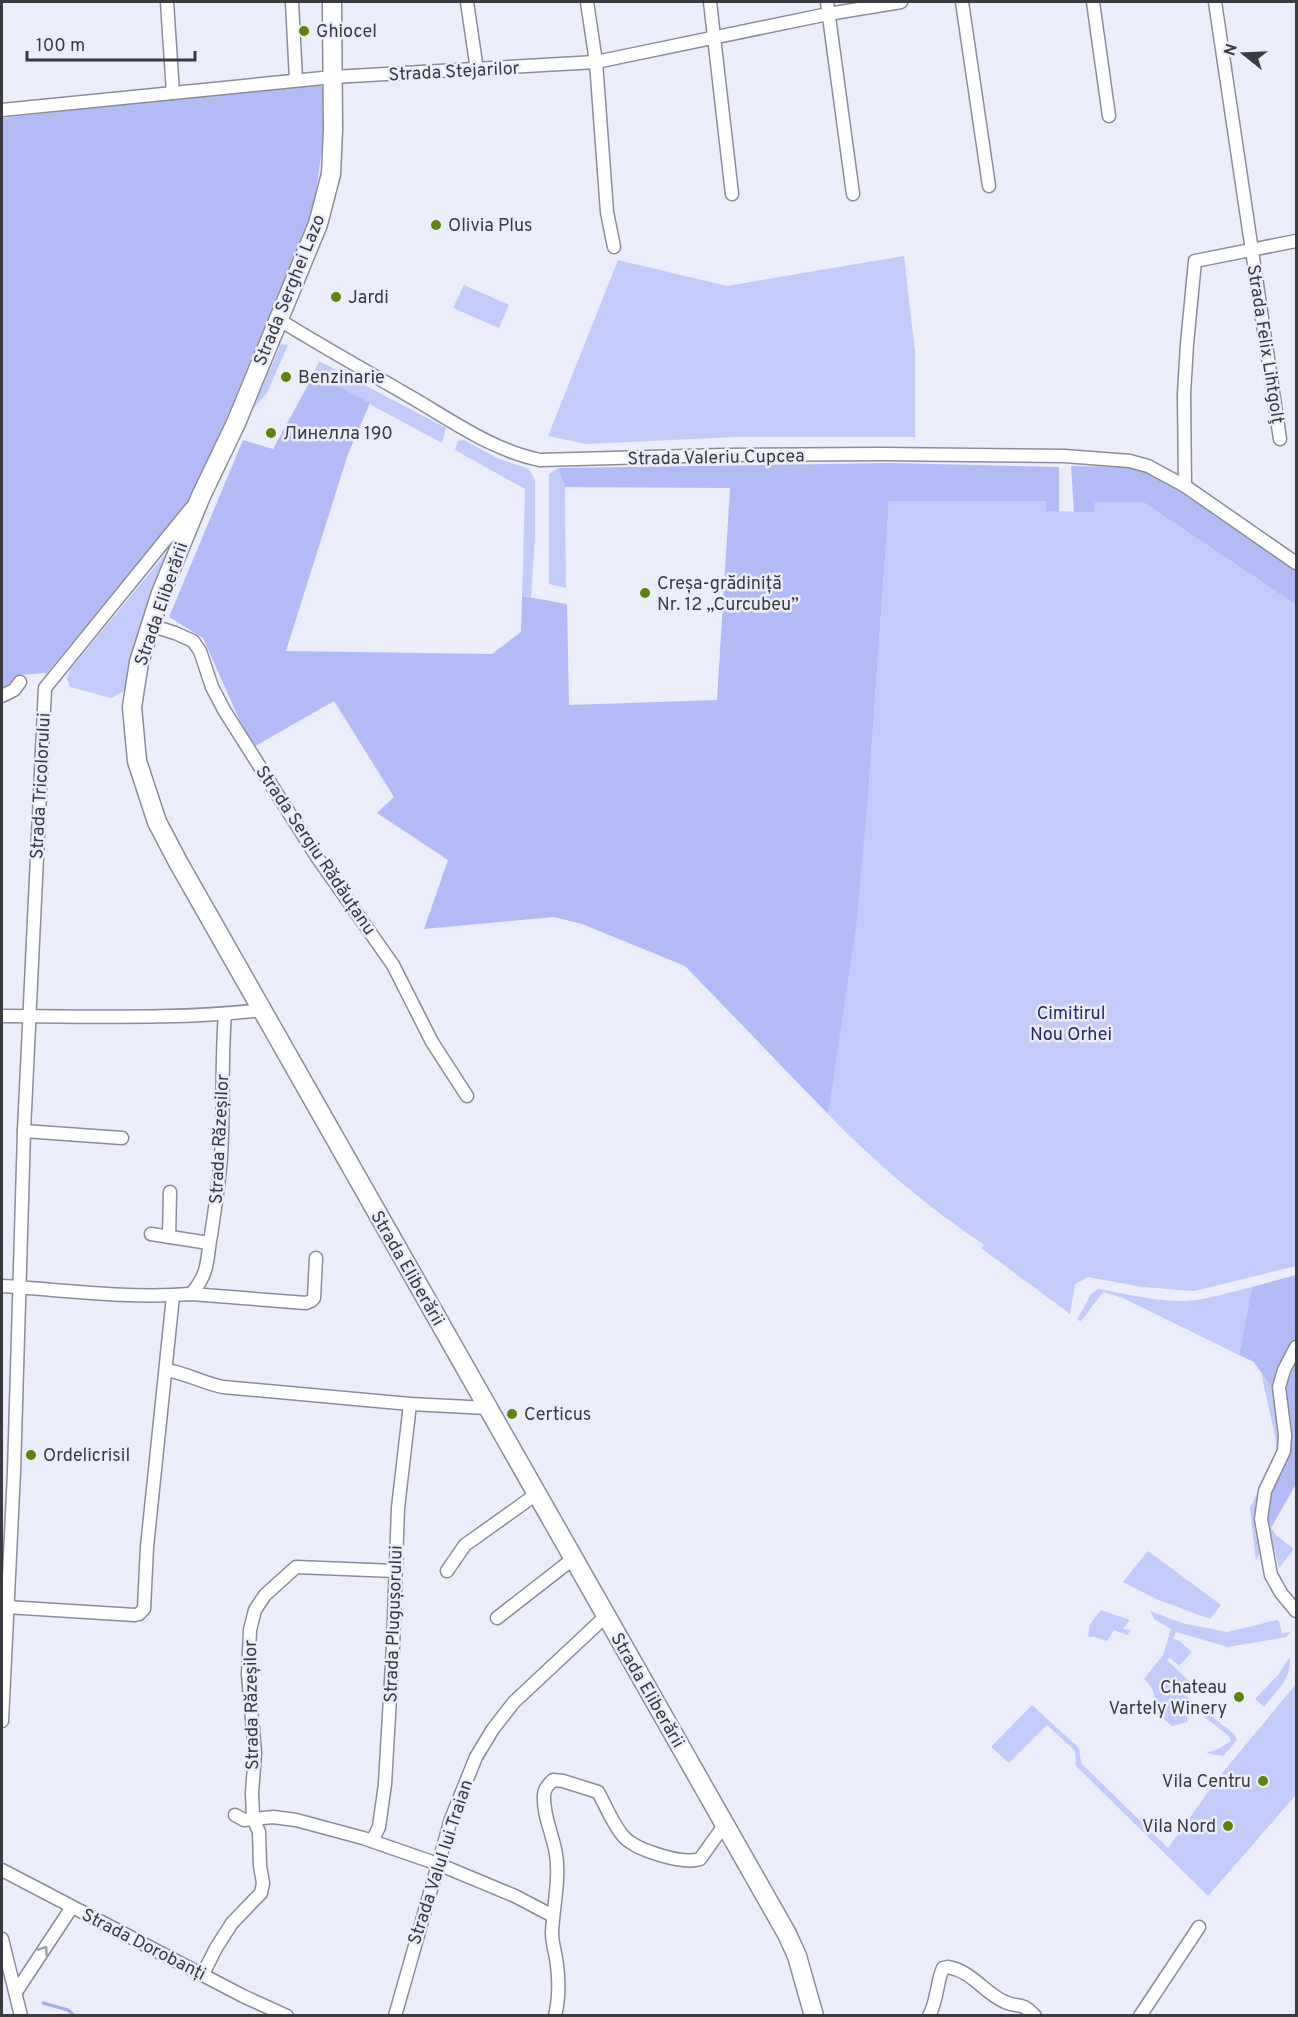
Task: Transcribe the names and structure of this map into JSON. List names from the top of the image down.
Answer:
{
  "streets": {
    "street": [
      "Strada Stejarilor",
      "Strada Serghei Lazo",
      "Strada Felix Lihtgolţ",
      "Strada Valeriu Cupcea",
      "Strada Eliberării",
      "Strada Tricolorului",
      "Strada Sergiu Rădăuțanu",
      "Strada Răzeșilor",
      "Strada Plugușorului",
      "Strada Valul lui Traian",
      "Strada Dorobanți"
    ]
  },
  "crossings": [
    ["Strada Stejarilor", "Strada Serghei Lazo"],
    ["Strada Serghei Lazo", "Strada Valeriu Cupcea"],
    ["Strada Serghei Lazo", "Strada Eliberării"],
    ["Strada Serghei Lazo", "Strada Tricolorului"],
    ["Strada Felix Lihtgolţ", "Strada Valeriu Cupcea"],
    ["Strada Eliberării", "Strada Tricolorului"],
    ["Strada Eliberării", "Strada Sergiu Rădăuțanu"],
    ["Strada Eliberării", "Strada Valul lui Traian"],
    ["Strada Răzeșilor", "Strada Plugușorului"],
    ["Strada Răzeșilor", "Strada Dorobanți"]
  ],
  "parks": ["Cimitirul Nou Orhei"],
  "places": [
    "Ghiocel",
    "Olivia Plus",
    "Jardi",
    "Benzinarie",
    "Линелла 190",
    "Creșa-grădiniță Nr. 12 „Curcubeu”",
    "Certicus",
    "Ordelicrisil",
    "Chateau Vartely Winery",
    "Vila Centru",
    "Vila Nord"
  ],
  "scale_bar": "100 m",
  "north": "left"
}
